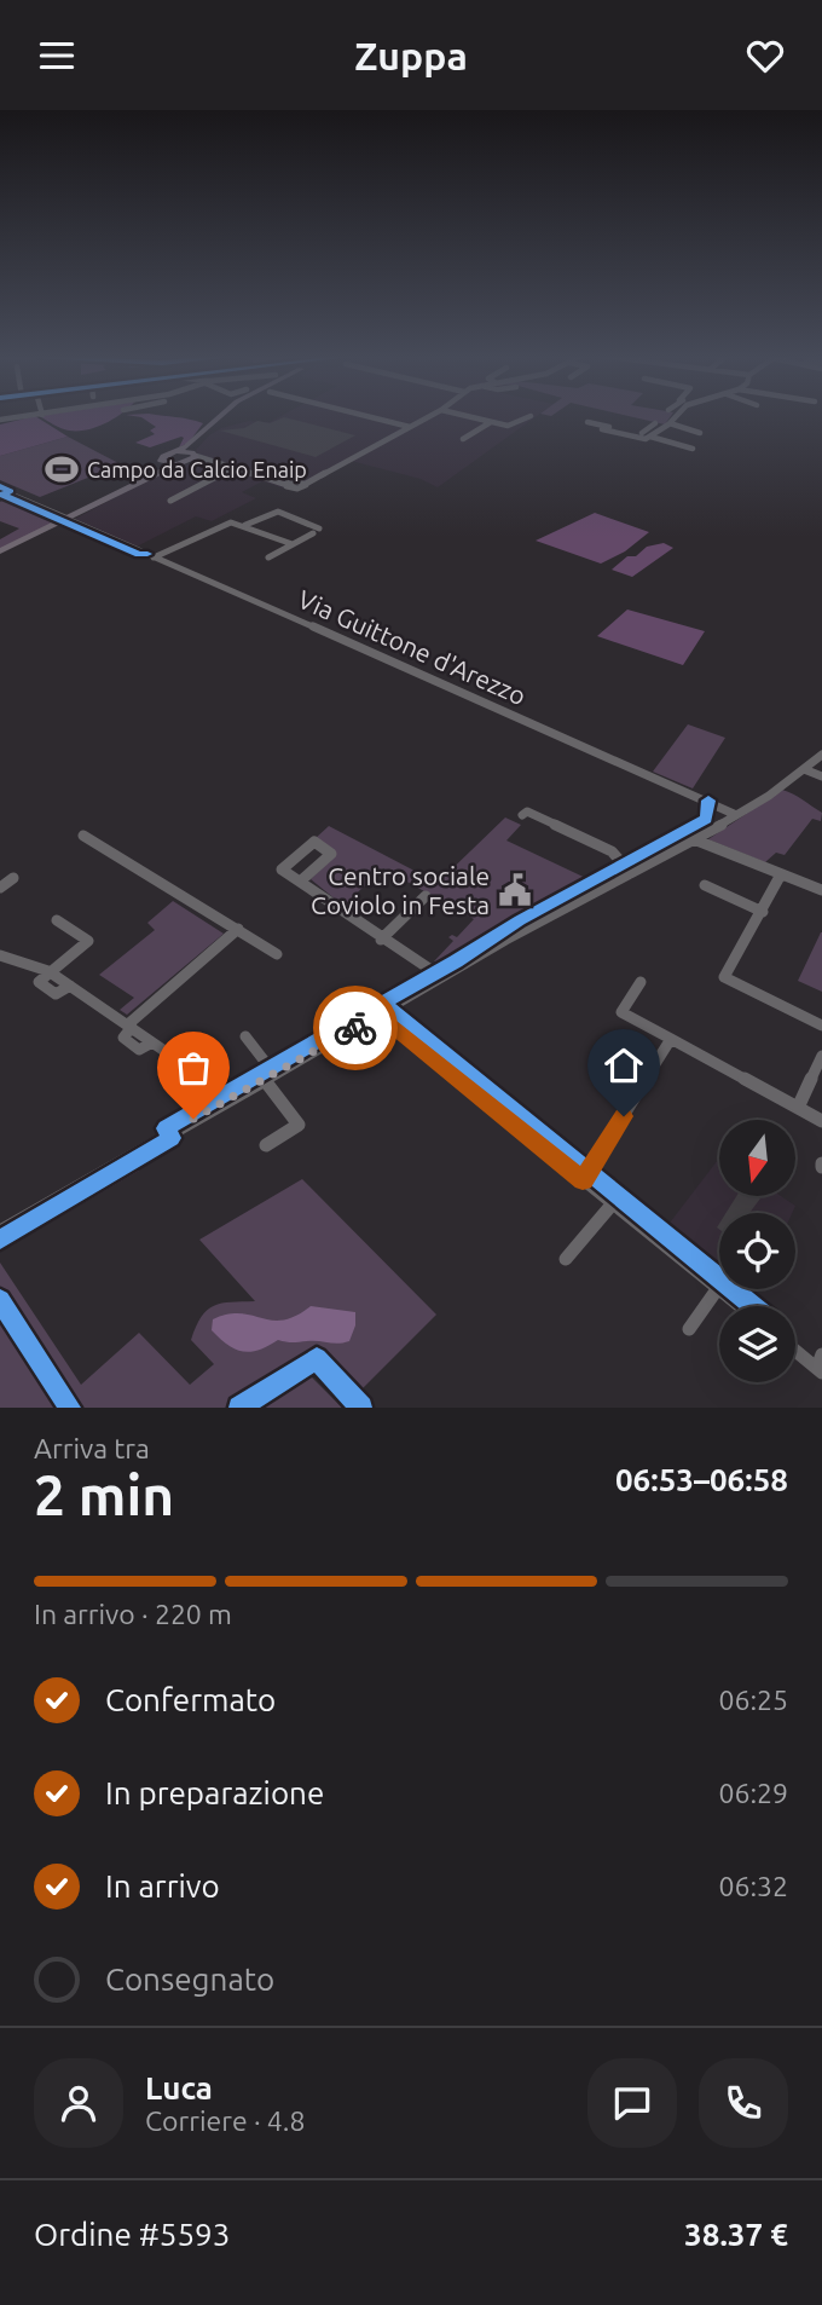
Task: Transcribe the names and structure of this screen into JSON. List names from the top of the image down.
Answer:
{
  "streets": {
    "street": ["Via Guittone d'Arezzo"]
  },
  "places": {
    "sports": ["Campo da Calcio Enaip"],
    "public building": ["Centro sociale Coviolo in Festa"]
  },
  "north": "bottom",
  "page": {
    "header": "Zuppa",
    "heading": ["2 min", "Arriva tra", "06:53–06:58"],
    "panel": [
      "Luca",
      "Corriere · 4.8",
      "Ordine #5593",
      "38.37 €"
    ],
    "bar": "In arrivo · 220 m",
    "list": [
      ["Confermato", "06:25"],
      ["In preparazione", "06:29"],
      ["In arrivo", "06:32"],
      "Consegnato"
    ]
  }
}
